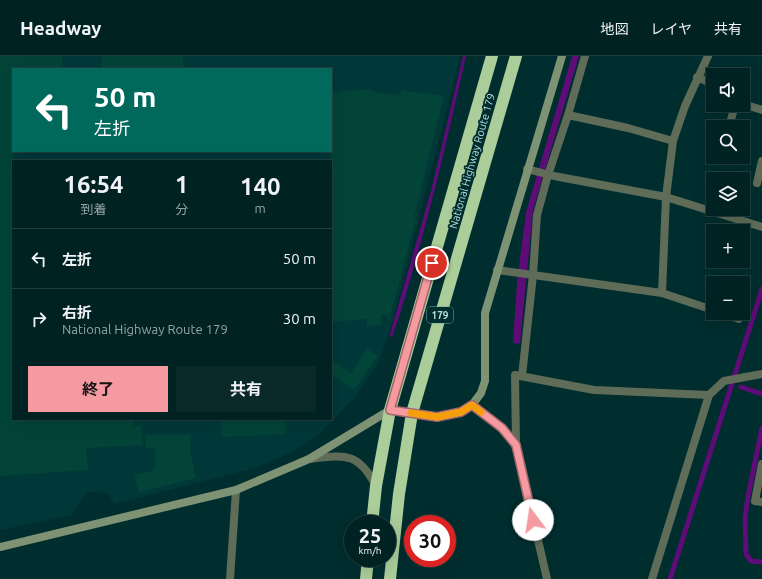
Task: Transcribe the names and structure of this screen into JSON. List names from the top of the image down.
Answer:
{
  "streets": {
    "highway": ["National Highway Route 179", "179"]
  },
  "page": {
    "header": "Headway",
    "nav": ["地図", "レイヤ", "共有"],
    "map_buttons": ["+", "−"],
    "turn": ["50 m", "左折"],
    "eta": [
      "16:54",
      "到着",
      "1",
      "分",
      "140",
      "m"
    ],
    "list": [
      {
        "name": "左折",
        "value": "50 m"
      },
      {
        "name": "右折",
        "note": "National Highway Route 179",
        "value": "30 m"
      }
    ],
    "buttons": ["終了", "共有"],
    "speed": "25 km/h",
    "limit": "30"
  }
}
